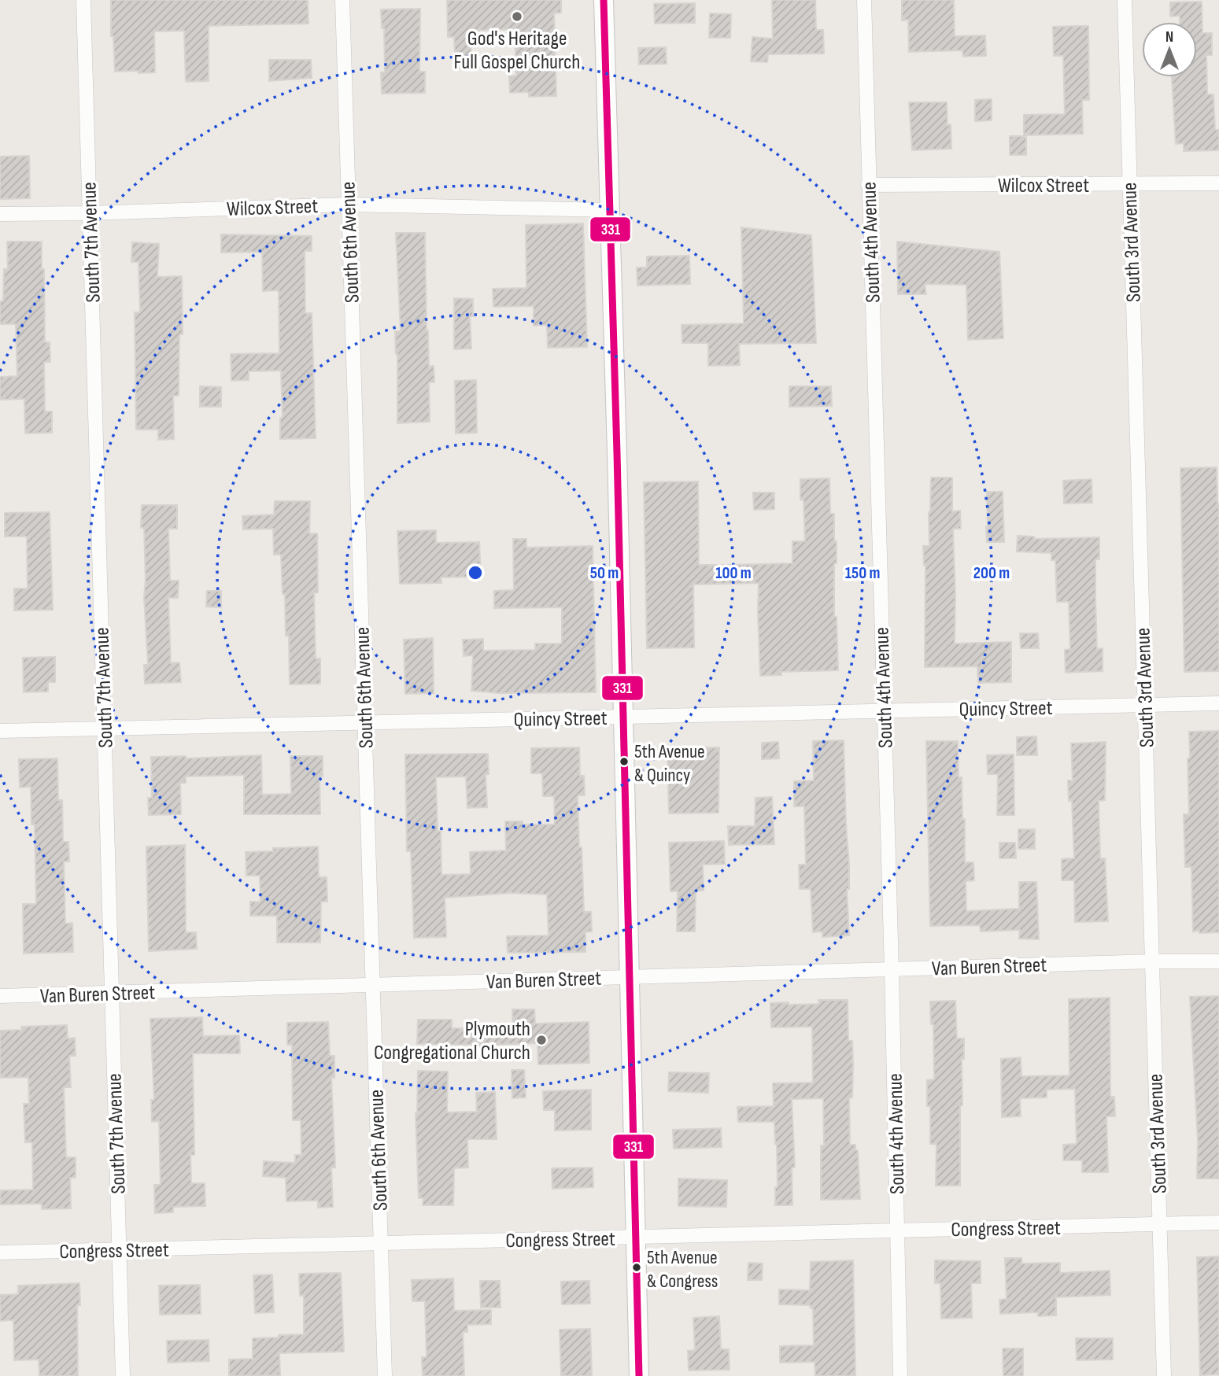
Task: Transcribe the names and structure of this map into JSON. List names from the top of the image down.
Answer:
{
  "streets": {
    "street": [
      "Wilcox Street",
      "South 7th Avenue",
      "South 6th Avenue",
      "South 4th Avenue",
      "South 3rd Avenue",
      "Quincy Street",
      "Van Buren Street",
      "Congress Street"
    ]
  },
  "crossings": [
    ["Wilcox Street", "South 7th Avenue"],
    ["Wilcox Street", "South 6th Avenue"],
    ["Wilcox Street", "South 4th Avenue"],
    ["Wilcox Street", "South 3rd Avenue"],
    ["South 7th Avenue", "Quincy Street"],
    ["South 7th Avenue", "Van Buren Street"],
    ["South 7th Avenue", "Congress Street"],
    ["South 6th Avenue", "Quincy Street"],
    ["South 6th Avenue", "Van Buren Street"],
    ["South 6th Avenue", "Congress Street"],
    ["South 4th Avenue", "Quincy Street"],
    ["South 4th Avenue", "Van Buren Street"],
    ["South 4th Avenue", "Congress Street"],
    ["South 3rd Avenue", "Quincy Street"],
    ["South 3rd Avenue", "Van Buren Street"],
    ["South 3rd Avenue", "Congress Street"]
  ],
  "places": [
    "God's Heritage Full Gospel Church",
    "5th Avenue & Quincy",
    "Plymouth Congregational Church",
    "5th Avenue & Congress"
  ],
  "lines": ["transit line 331"],
  "north": "top",
  "rings": [
    "50 m",
    "100 m",
    "150 m",
    "200 m"
  ]
}
